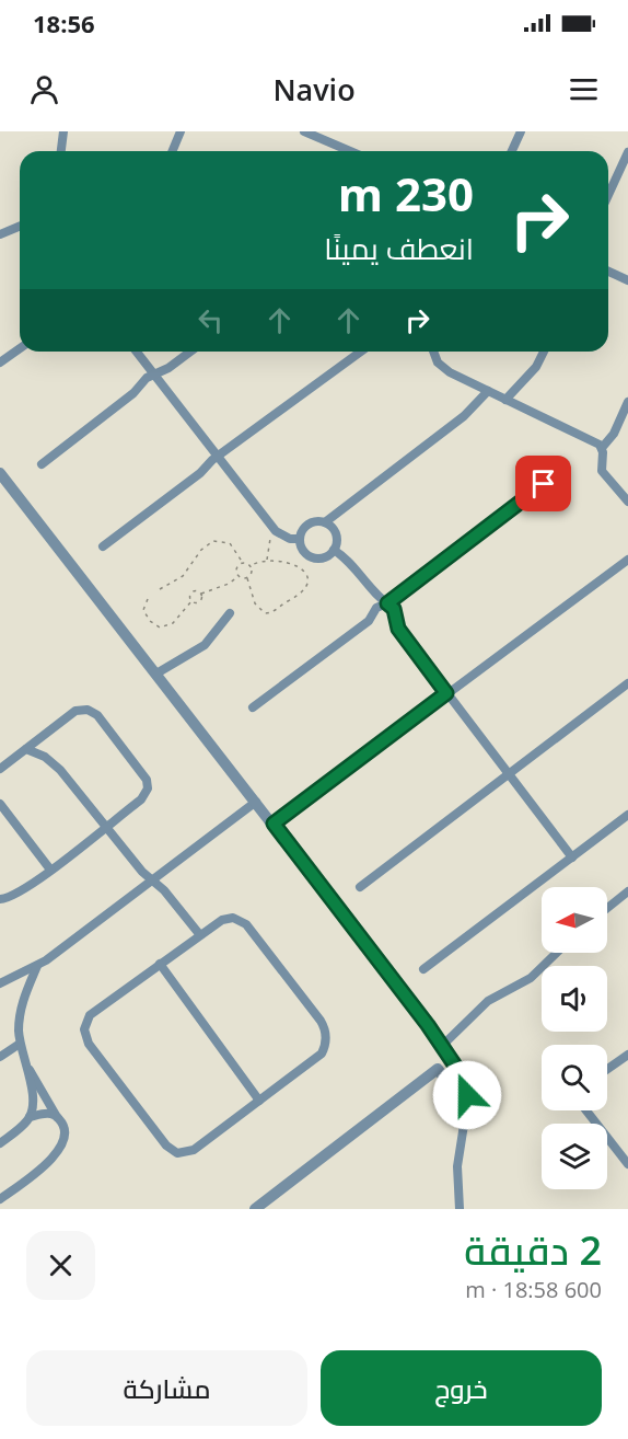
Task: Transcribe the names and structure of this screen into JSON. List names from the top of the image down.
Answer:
{
  "north": "left",
  "page": {
    "status": "18:56",
    "header": "Navio",
    "turn": ["230 m", "انعطف يمينًا"],
    "heading": ["2 دقيقة", "600 m · 18:58"],
    "buttons": ["خروج", "مشاركة"]
  }
}
